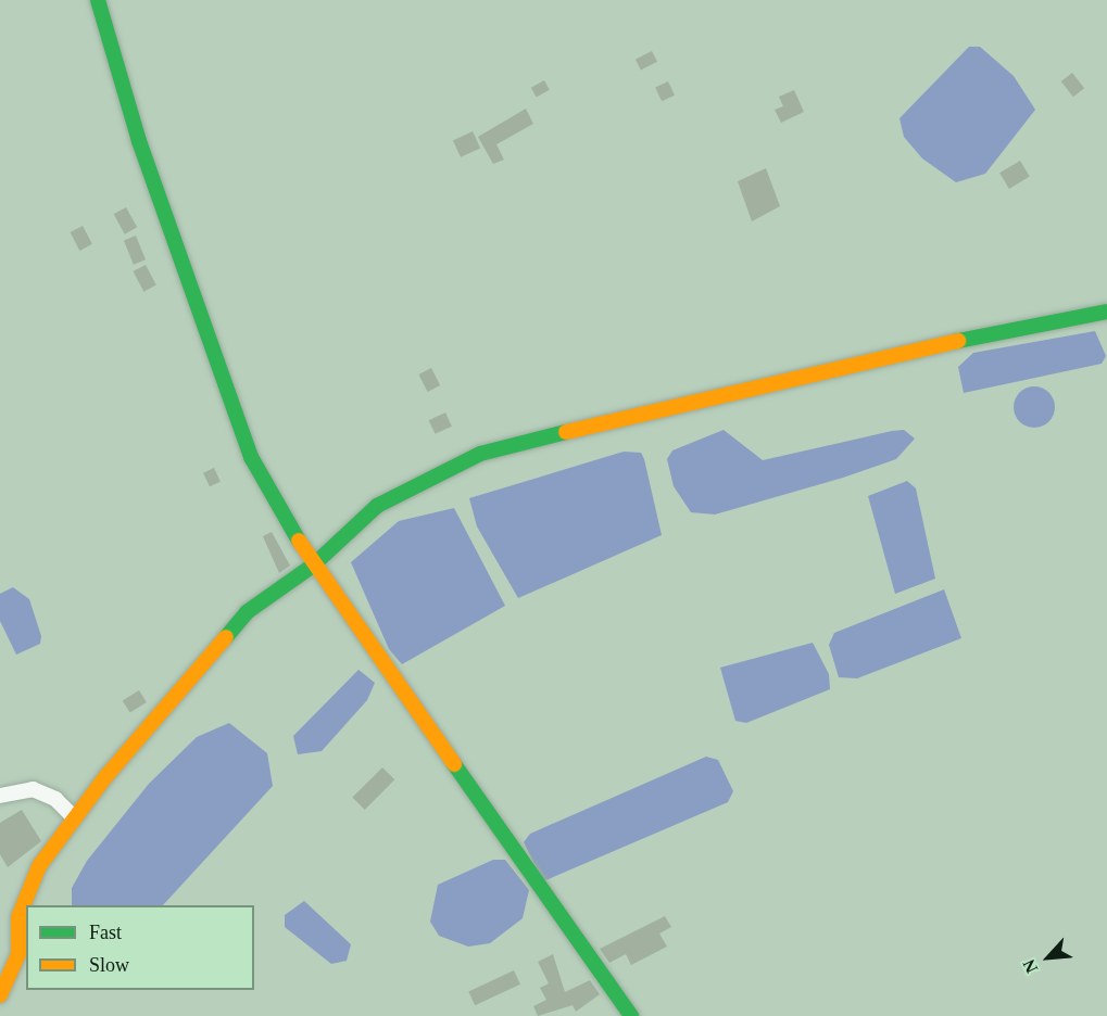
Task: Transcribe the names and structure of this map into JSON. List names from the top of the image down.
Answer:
{
  "legend": ["Fast", "Slow"],
  "north": "bottom left"
}
